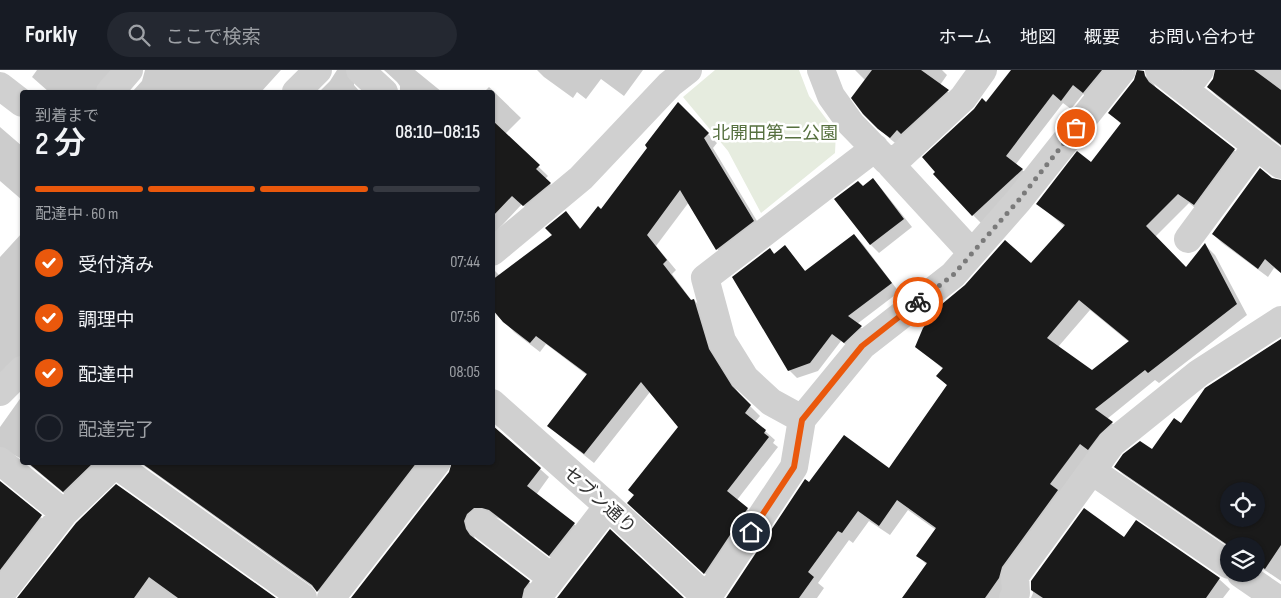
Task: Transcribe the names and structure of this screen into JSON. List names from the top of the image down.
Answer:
{
  "streets": {
    "street": ["セブン通り"]
  },
  "parks": ["北開田第二公園"],
  "page": {
    "header": "Forkly",
    "search": "ここで検索",
    "nav": [
      "ホーム",
      "地図",
      "概要",
      "お問い合わせ"
    ],
    "heading": ["2 分", "到着まで", "08:10–08:15"],
    "bar": "配達中 · 60 m",
    "list": [
      ["受付済み", "07:44"],
      ["調理中", "07:56"],
      ["配達中", "08:05"],
      "配達完了"
    ]
  }
}
